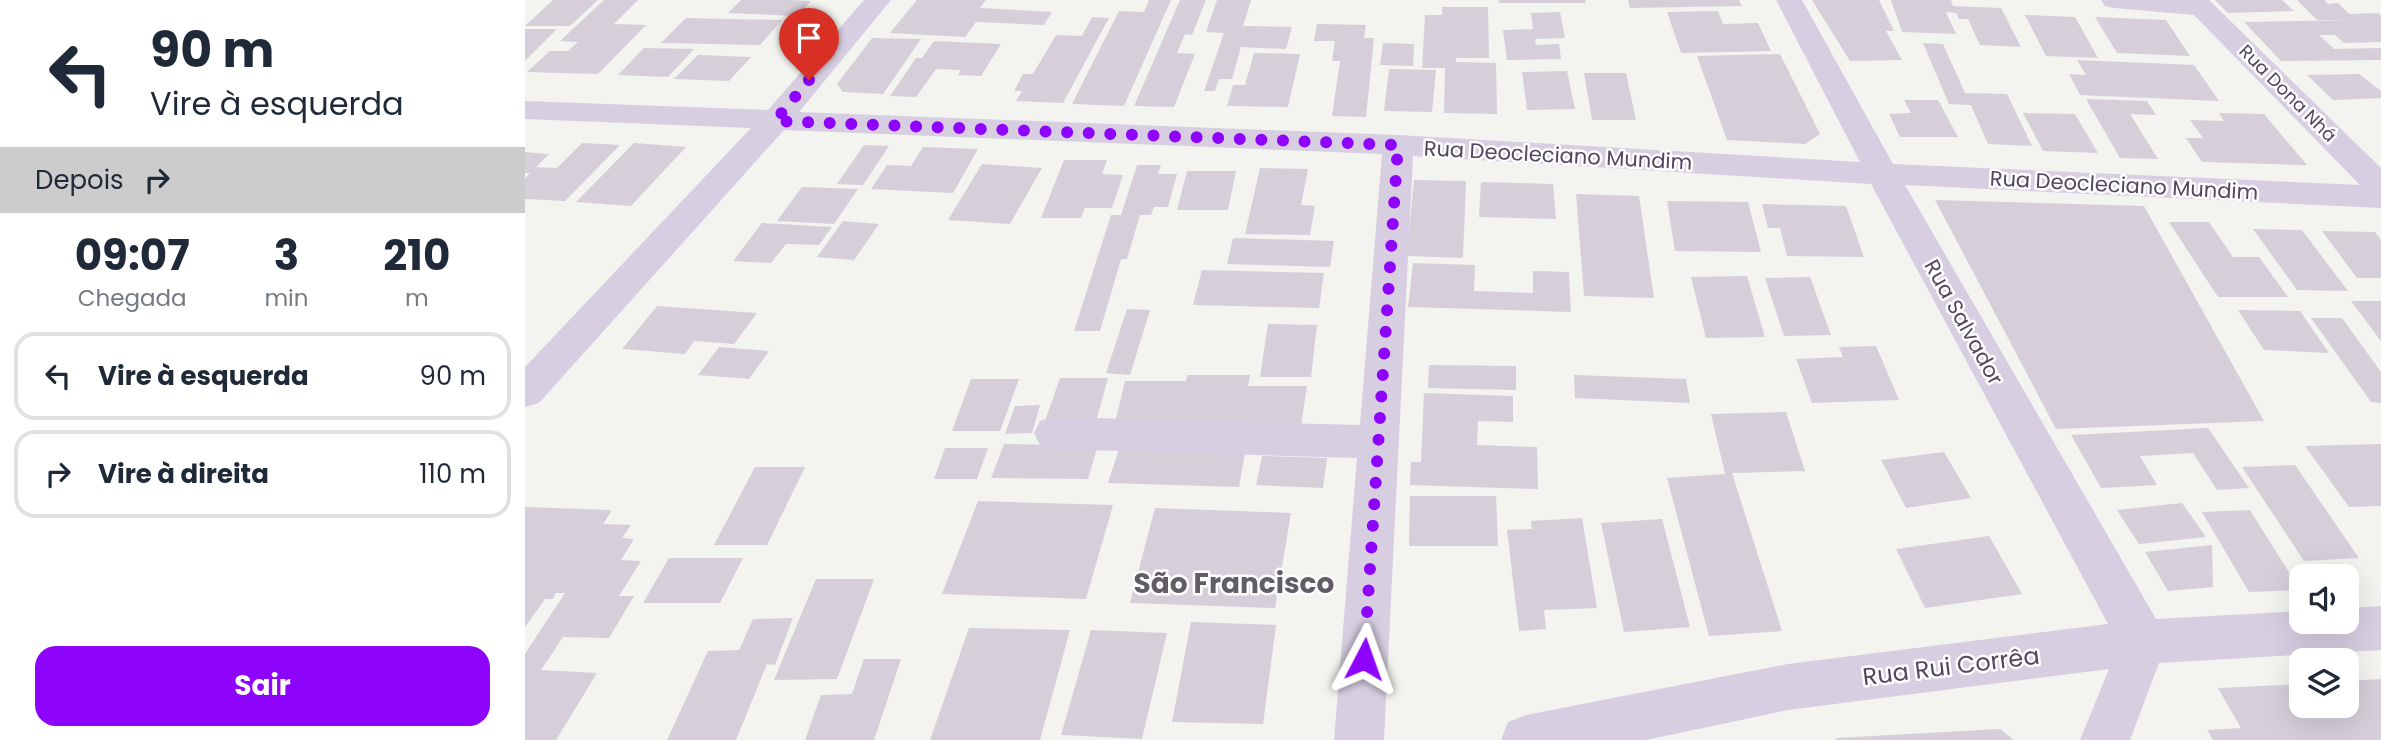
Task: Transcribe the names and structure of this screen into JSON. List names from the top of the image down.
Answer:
{
  "streets": {
    "street": [
      "Rua Dona Nhá",
      "Rua Deocleciano Mundim",
      "Rua Salvador",
      "Rua Rui Corrêa"
    ]
  },
  "crossings": [
    ["Rua Deocleciano Mundim", "Rua Salvador"],
    ["Rua Salvador", "Rua Rui Corrêa"]
  ],
  "districts": ["São Francisco"],
  "page": {
    "turn": ["90 m", "Vire à esquerda"],
    "then": "Depois",
    "eta": [
      "09:07",
      "Chegada",
      "3",
      "min",
      "210",
      "m"
    ],
    "list": [
      {
        "name": "Vire à esquerda",
        "value": "90 m"
      },
      {
        "name": "Vire à direita",
        "value": "110 m"
      }
    ],
    "buttons": "Sair"
  }
}
